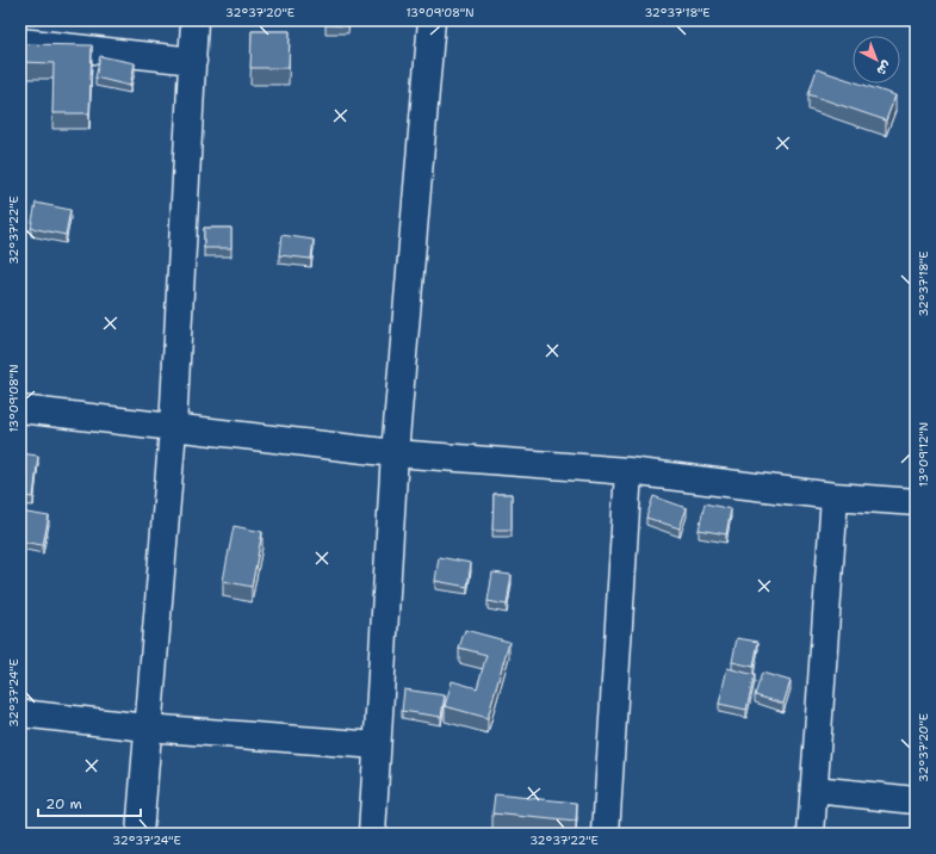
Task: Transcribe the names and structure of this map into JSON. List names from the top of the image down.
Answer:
{
  "scale_bar": "20 m",
  "north": "bottom right",
  "coordinates": [
    "32°37'20\"E",
    "13°09'08\"N",
    "32°37'18\"E",
    "32°37'22\"E",
    "13°09'12\"N",
    "32°37'24\"E"
  ]
}
